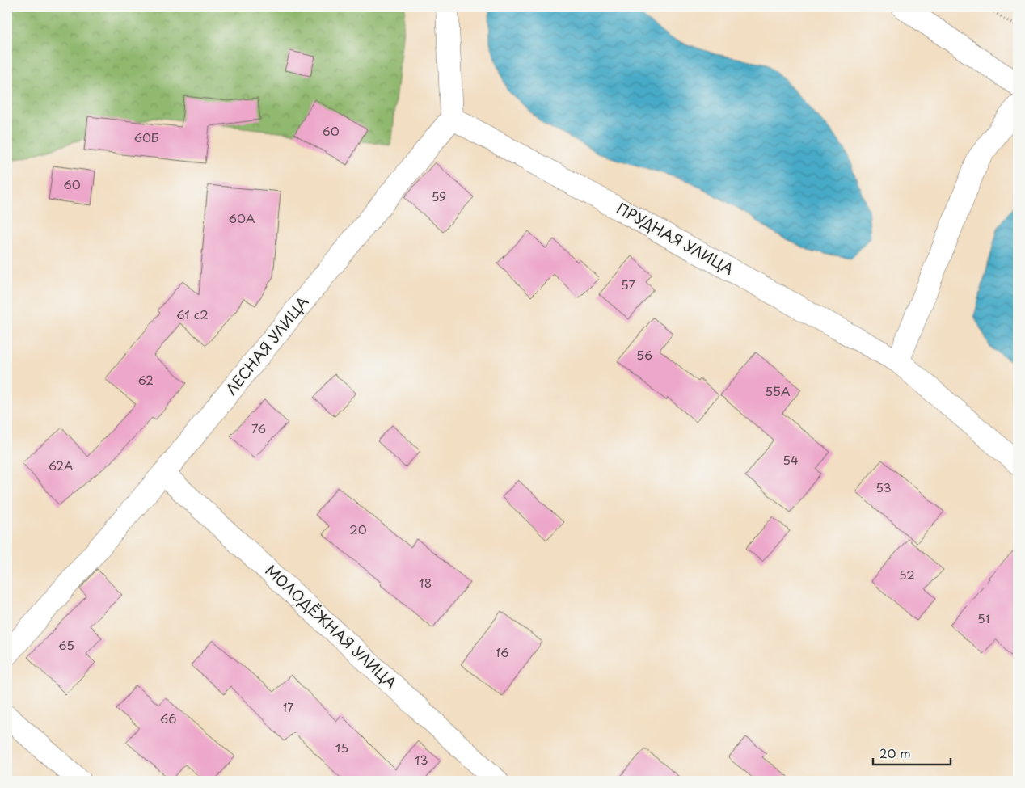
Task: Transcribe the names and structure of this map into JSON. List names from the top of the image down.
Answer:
{
  "streets": {
    "street": ["ПРУДНАЯ УЛИЦА", "ЛЕСНАЯ УЛИЦА", "МОЛОДЁЖНАЯ УЛИЦА"]
  },
  "crossings": [
    ["ПРУДНАЯ УЛИЦА", "ЛЕСНАЯ УЛИЦА"],
    ["ЛЕСНАЯ УЛИЦА", "МОЛОДЁЖНАЯ УЛИЦА"]
  ],
  "house_numbers": [
    "60",
    "60Б",
    "60",
    "59",
    "60А",
    "57",
    "61 с2",
    "56",
    "62",
    "55А",
    "76",
    "54",
    "62А",
    "53",
    "20",
    "52",
    "18",
    "51",
    "65",
    "16",
    "17",
    "66",
    "15",
    "13"
  ],
  "scale_bar": "20 m"
}
